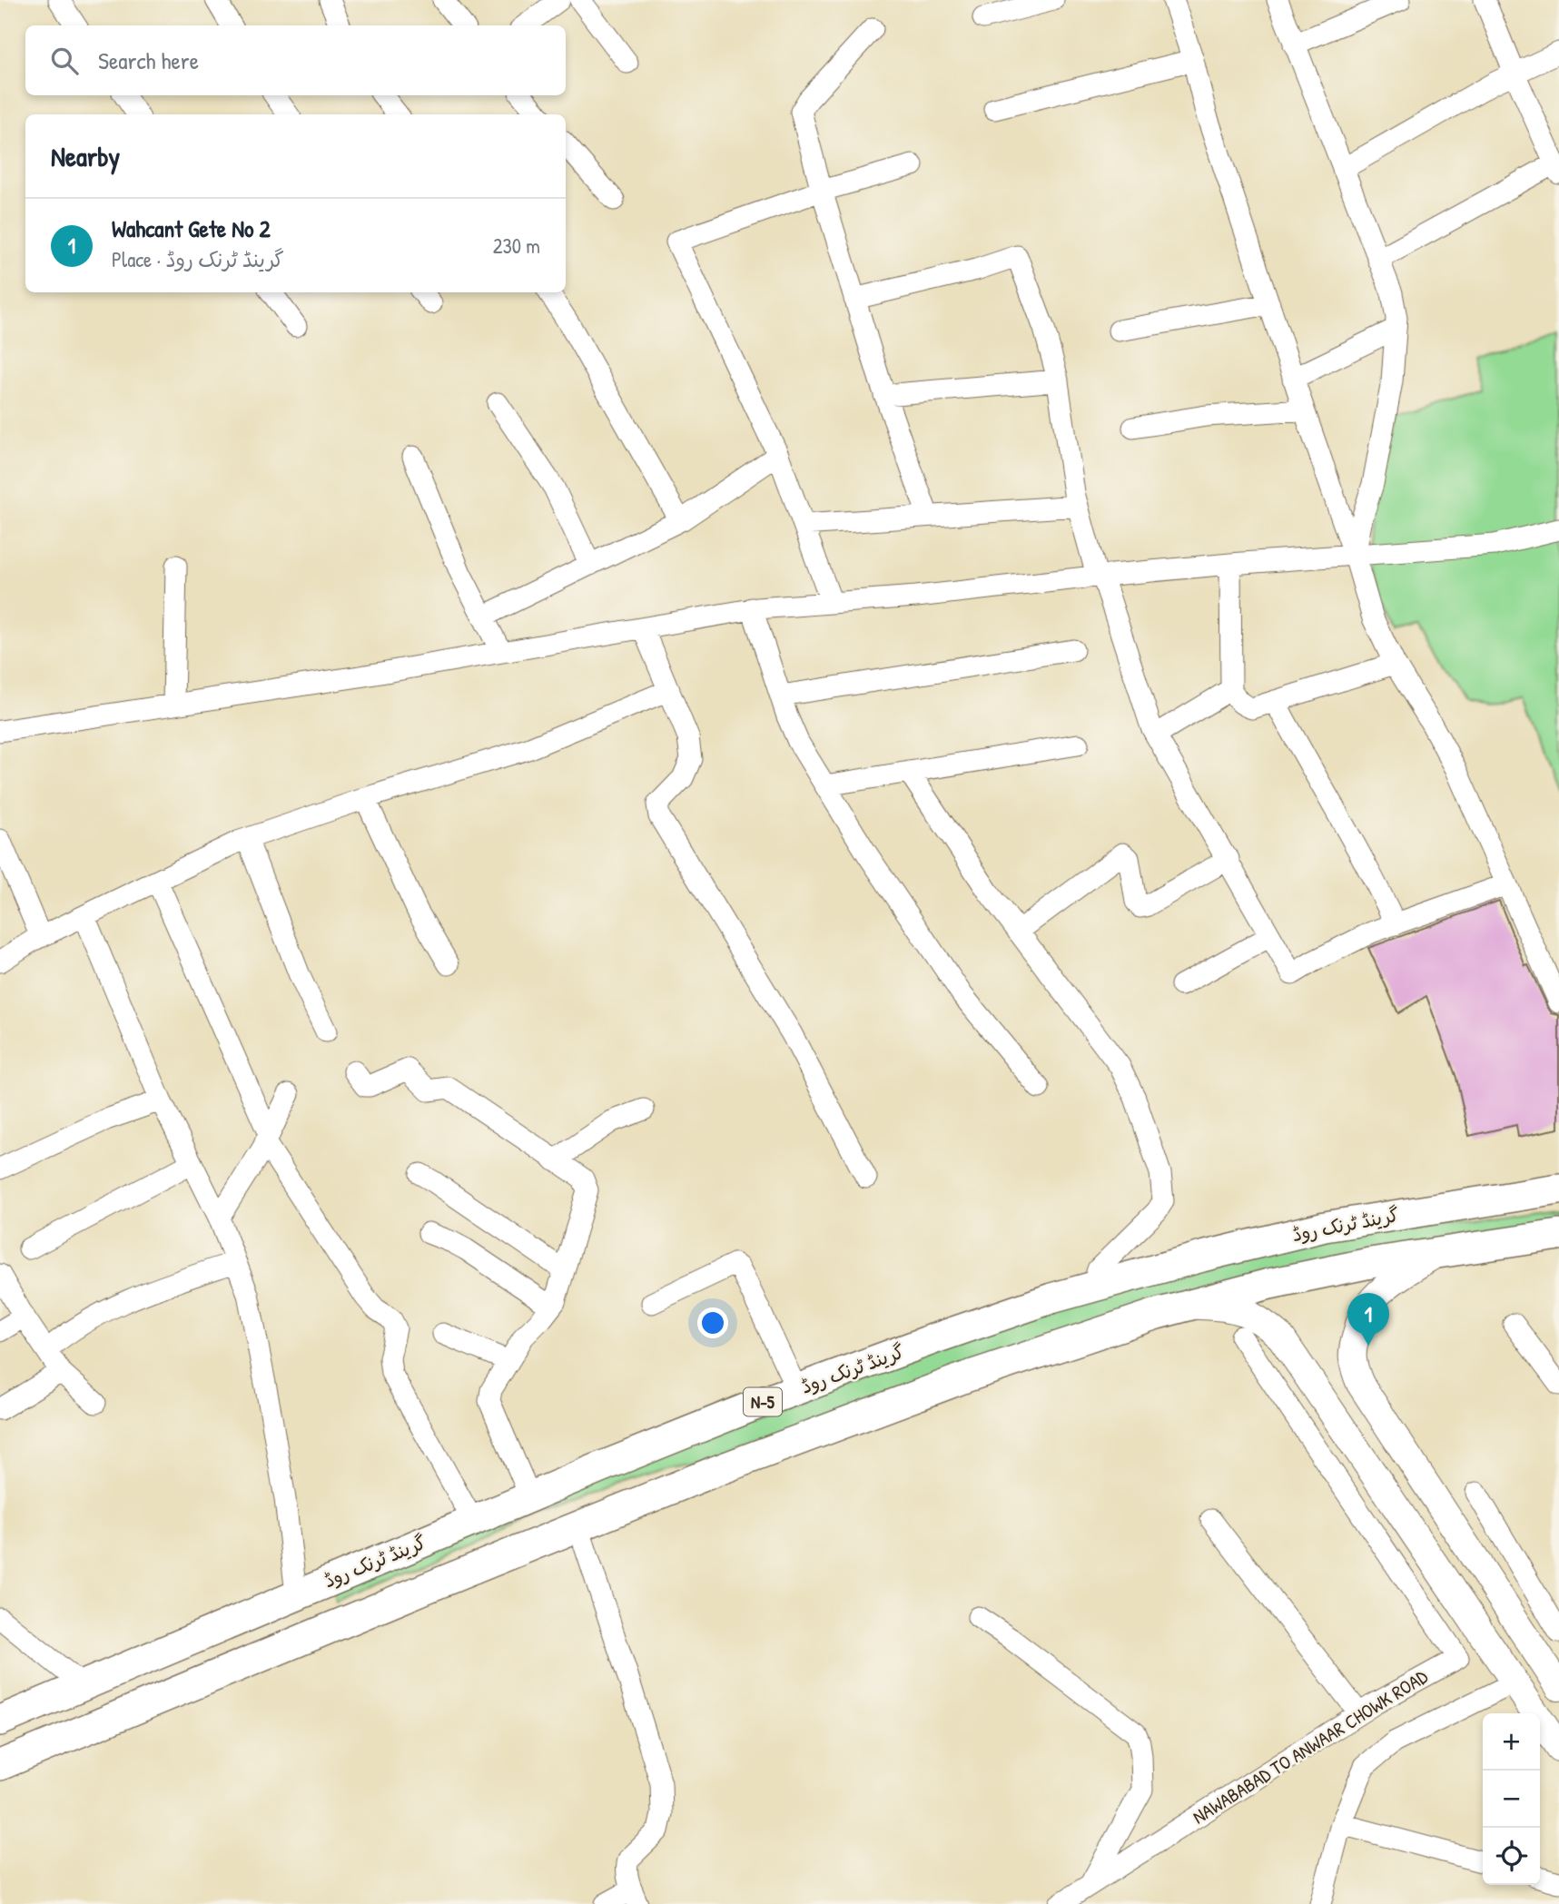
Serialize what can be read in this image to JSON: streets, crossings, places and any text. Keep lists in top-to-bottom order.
{
  "streets": {
    "highway": ["گرینڈ ٹرنک روڈ", "N-5"],
    "street": ["NAWABABAD TO ANWAAR CHOWK ROAD"]
  },
  "page": {
    "search": "Search here",
    "heading": "Nearby",
    "list": [
      {
        "mark": "1",
        "name": "Wahcant Gete No 2",
        "note": "Place · گرینڈ ٹرنک روڈ",
        "value": "230 m"
      }
    ],
    "pins": "1",
    "map_buttons": ["+", "−"]
  }
}
